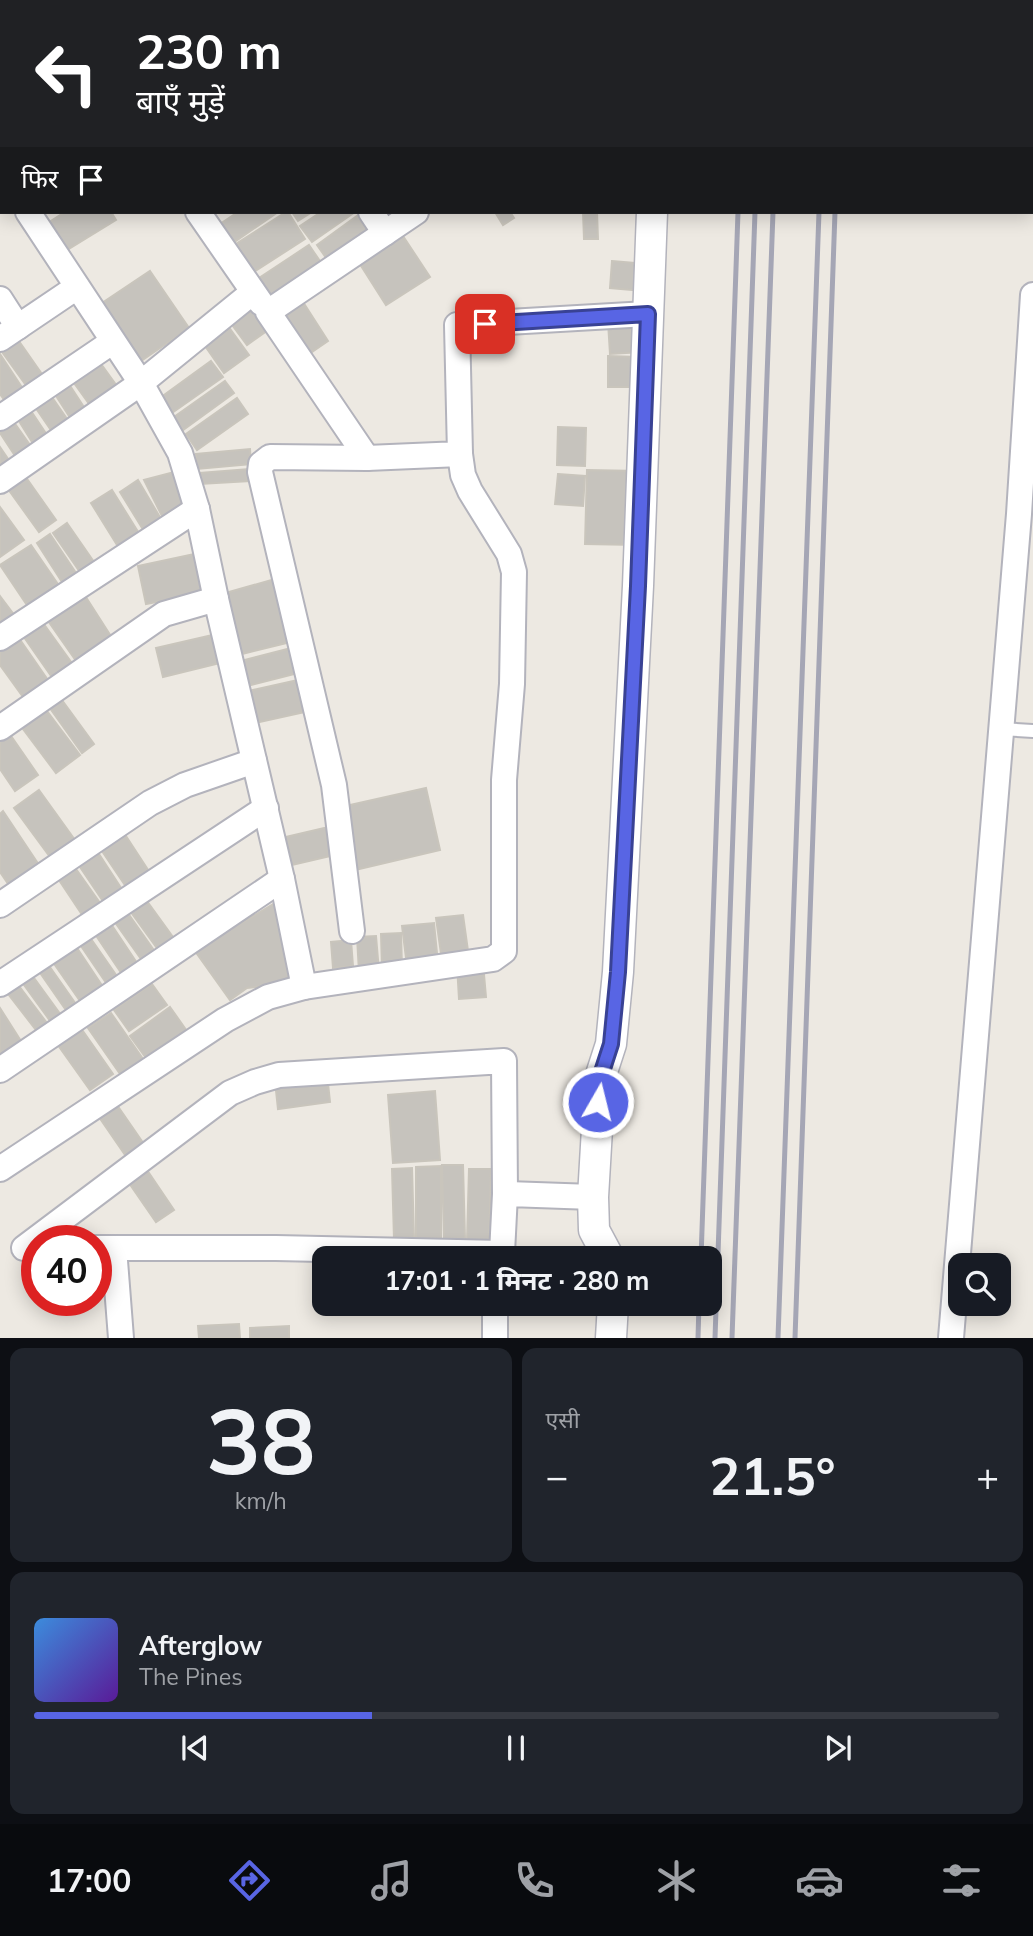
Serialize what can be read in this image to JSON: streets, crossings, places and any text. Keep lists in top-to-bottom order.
{
  "page": {
    "turn": ["230 m", "बाएँ मुड़ें"],
    "then": "फिर",
    "limit": "40",
    "trip": "17:01 · 1 मिनट · 280 m",
    "tile": [
      ["38", "km/h"],
      "एसी"
    ],
    "heat": ["−", "21.5°", "+"],
    "song": ["Afterglow", "The Pines"],
    "tabs": "17:00"
  }
}
